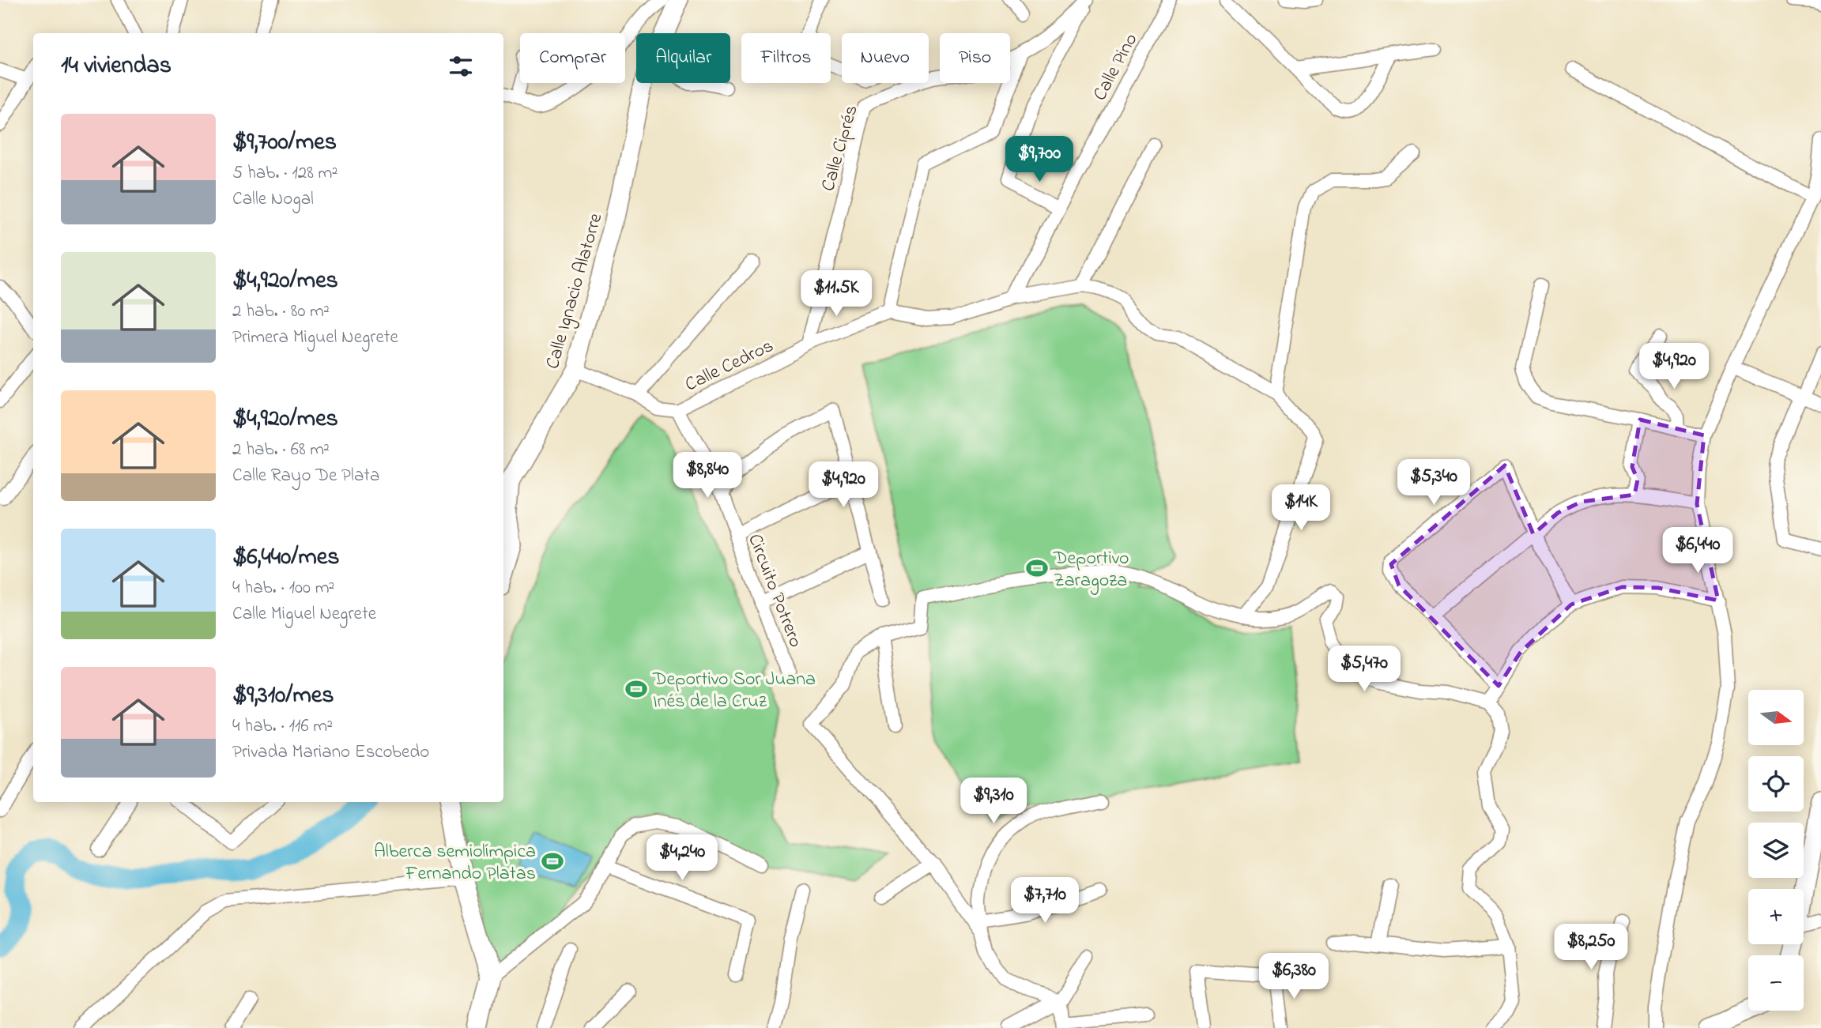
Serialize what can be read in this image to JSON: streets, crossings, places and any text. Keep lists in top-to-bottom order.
{
  "streets": {
    "street": [
      "Calle Pino",
      "Calle Ciprés",
      "Calle Ignacio Alatorre",
      "Calle Cedros",
      "Circuito Potrero"
    ]
  },
  "crossings": [
    ["Calle Ciprés", "Calle Cedros"],
    ["Calle Cedros", "Circuito Potrero"]
  ],
  "places": {
    "sports": ["Deportivo Zaragoza", "Deportivo Sor Juana Inés de la Cruz", "Alberca semiolímpica Fernando Platas"]
  },
  "north": "right",
  "page": {
    "chip": [
      "Comprar",
      "Alquilar",
      "Filtros",
      "Nuevo",
      "Piso"
    ],
    "heading": "14 viviendas",
    "list": [
      {
        "name": "$9,700/mes",
        "note": "5 hab. · 128 m² · Calle Nogal"
      },
      {
        "name": "$4,920/mes",
        "note": "2 hab. · 80 m² · Primera Miguel Negrete"
      },
      {
        "name": "$4,920/mes",
        "note": "2 hab. · 68 m² · Calle Rayo De Plata"
      },
      {
        "name": "$6,440/mes",
        "note": "4 hab. · 100 m² · Calle Miguel Negrete"
      },
      {
        "name": "$9,310/mes",
        "note": "4 hab. · 116 m² · Privada Mariano Escobedo"
      }
    ],
    "price": [
      "$9,700",
      "$11.5K",
      "$4,920",
      "$8,840",
      "$5,340",
      "$4,920",
      "$14K",
      "$6,440",
      "$5,470",
      "$9,310",
      "$4,240",
      "$7,710",
      "$8,250",
      "$6,380"
    ],
    "map_buttons": ["+", "−"]
  }
}
